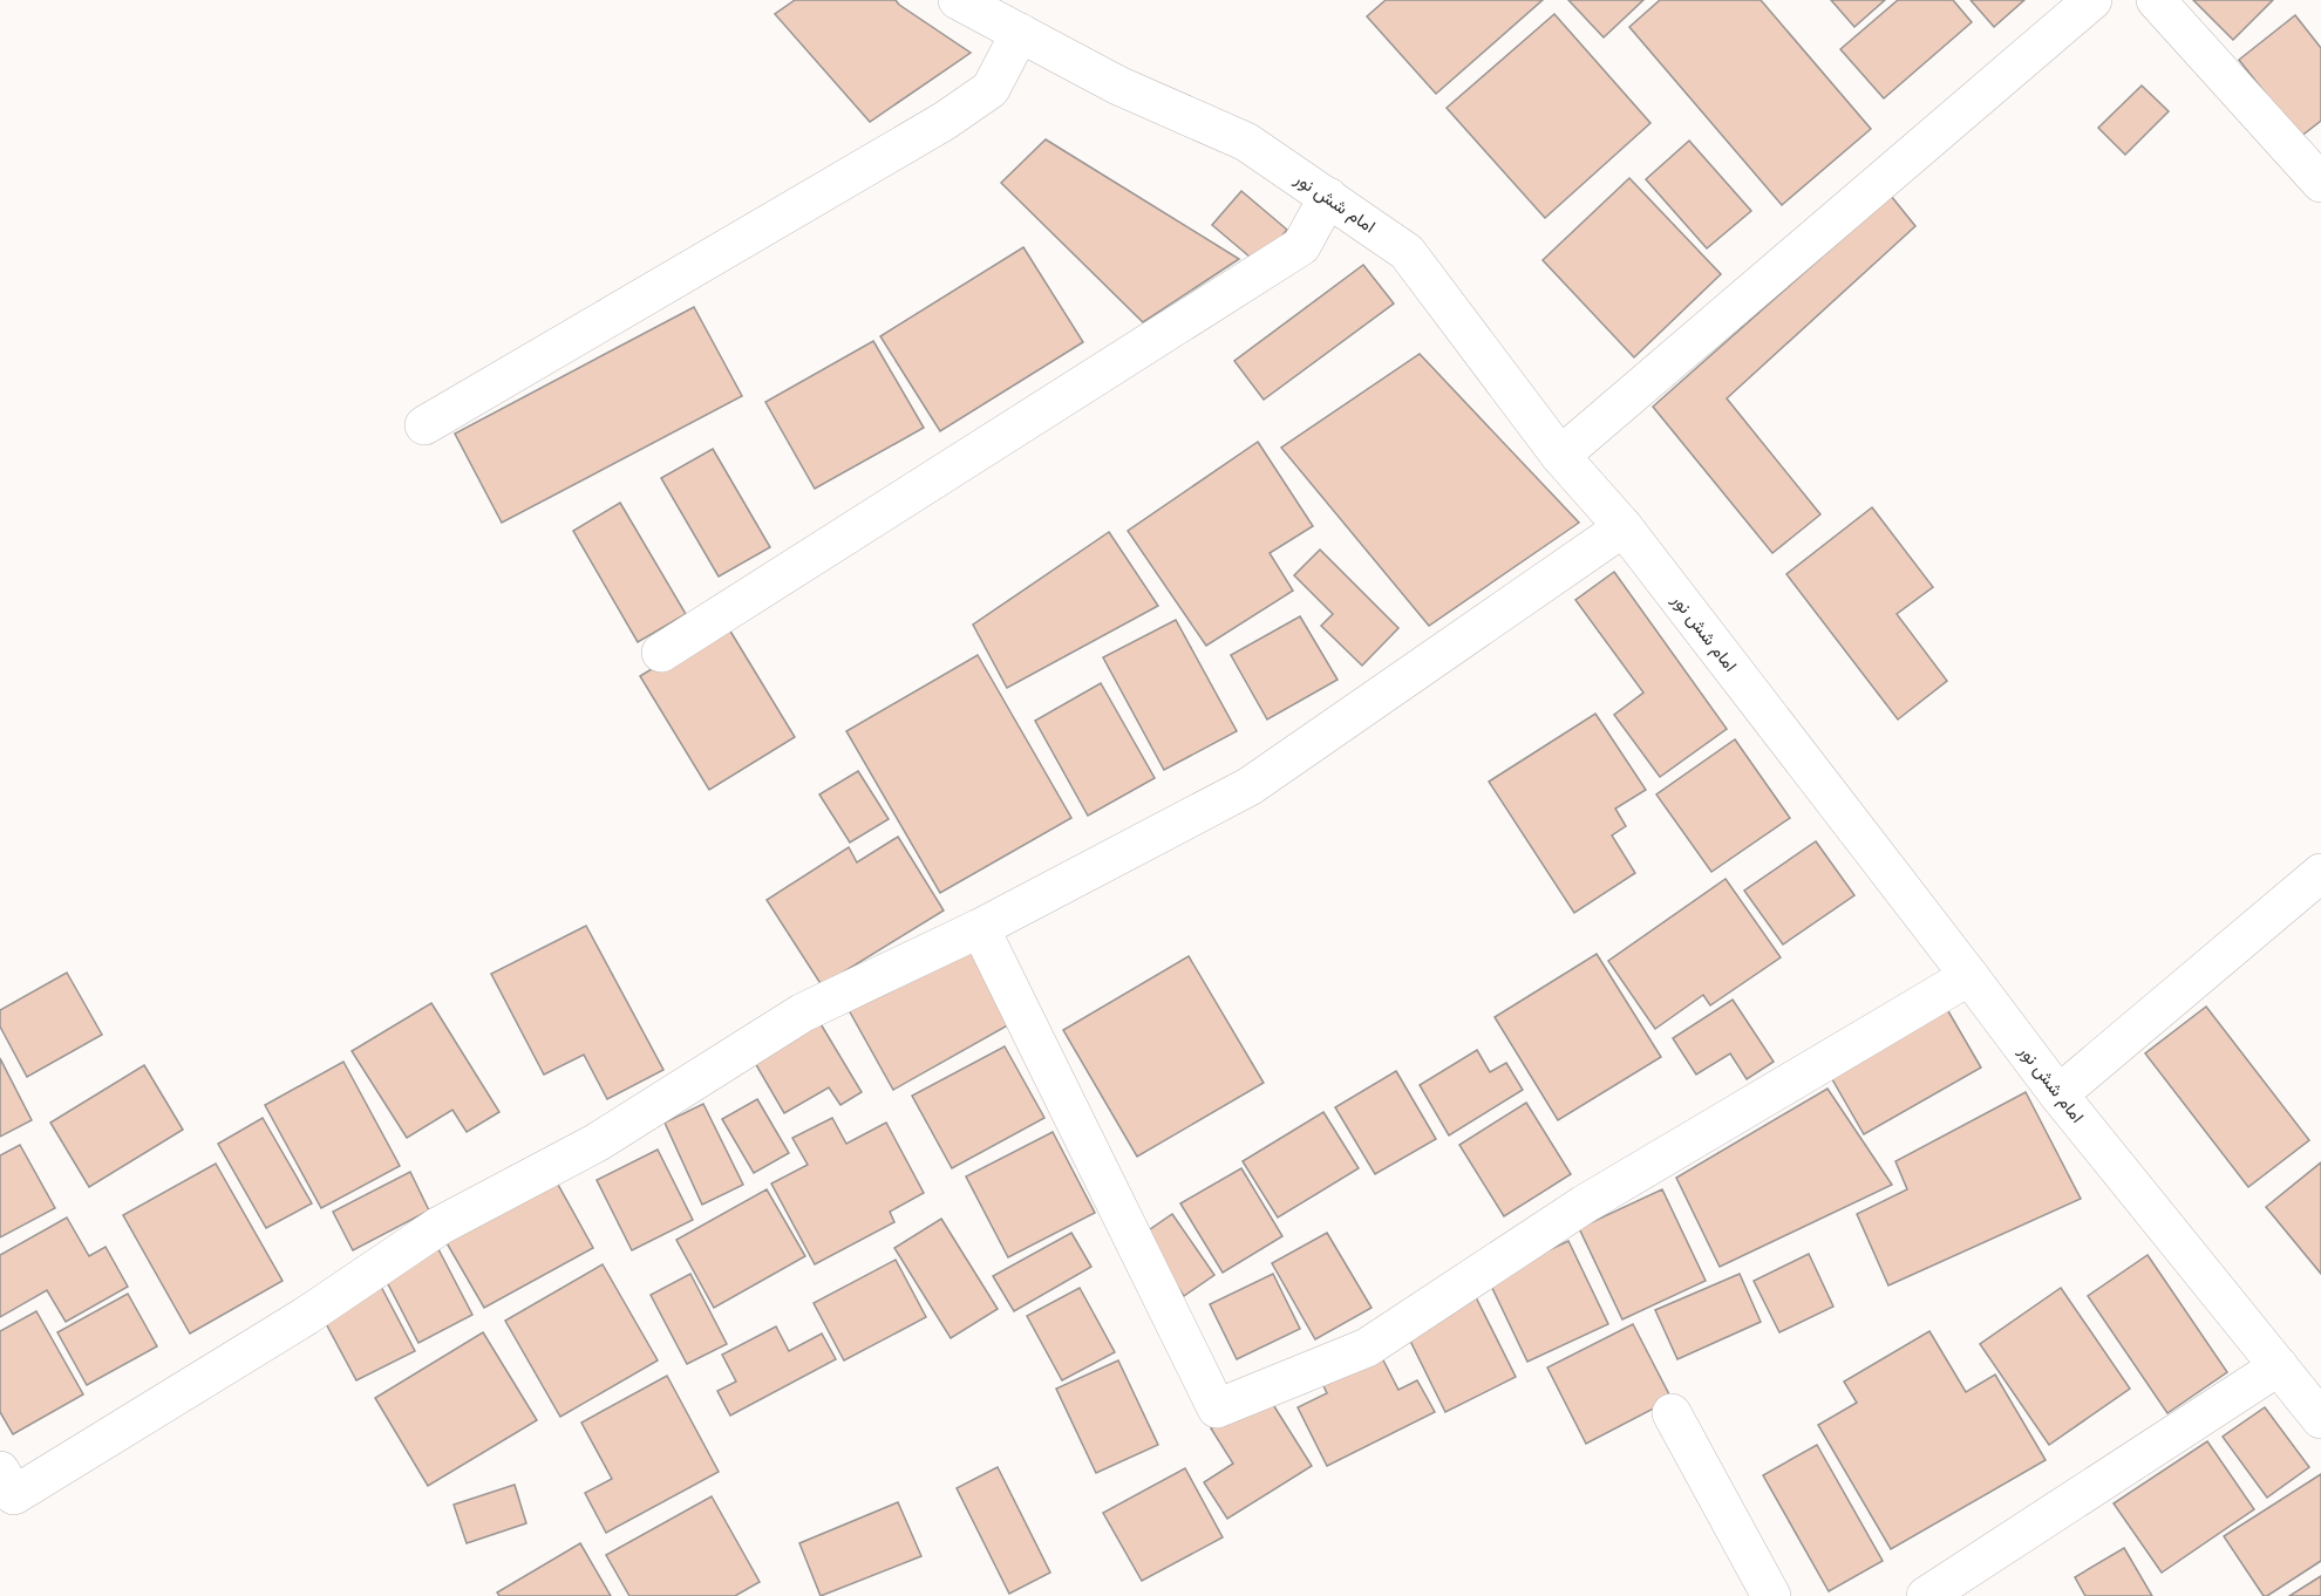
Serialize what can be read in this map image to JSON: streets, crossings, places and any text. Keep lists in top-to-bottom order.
{
  "streets": {
    "street": ["امام شش نور"]
  }
}
